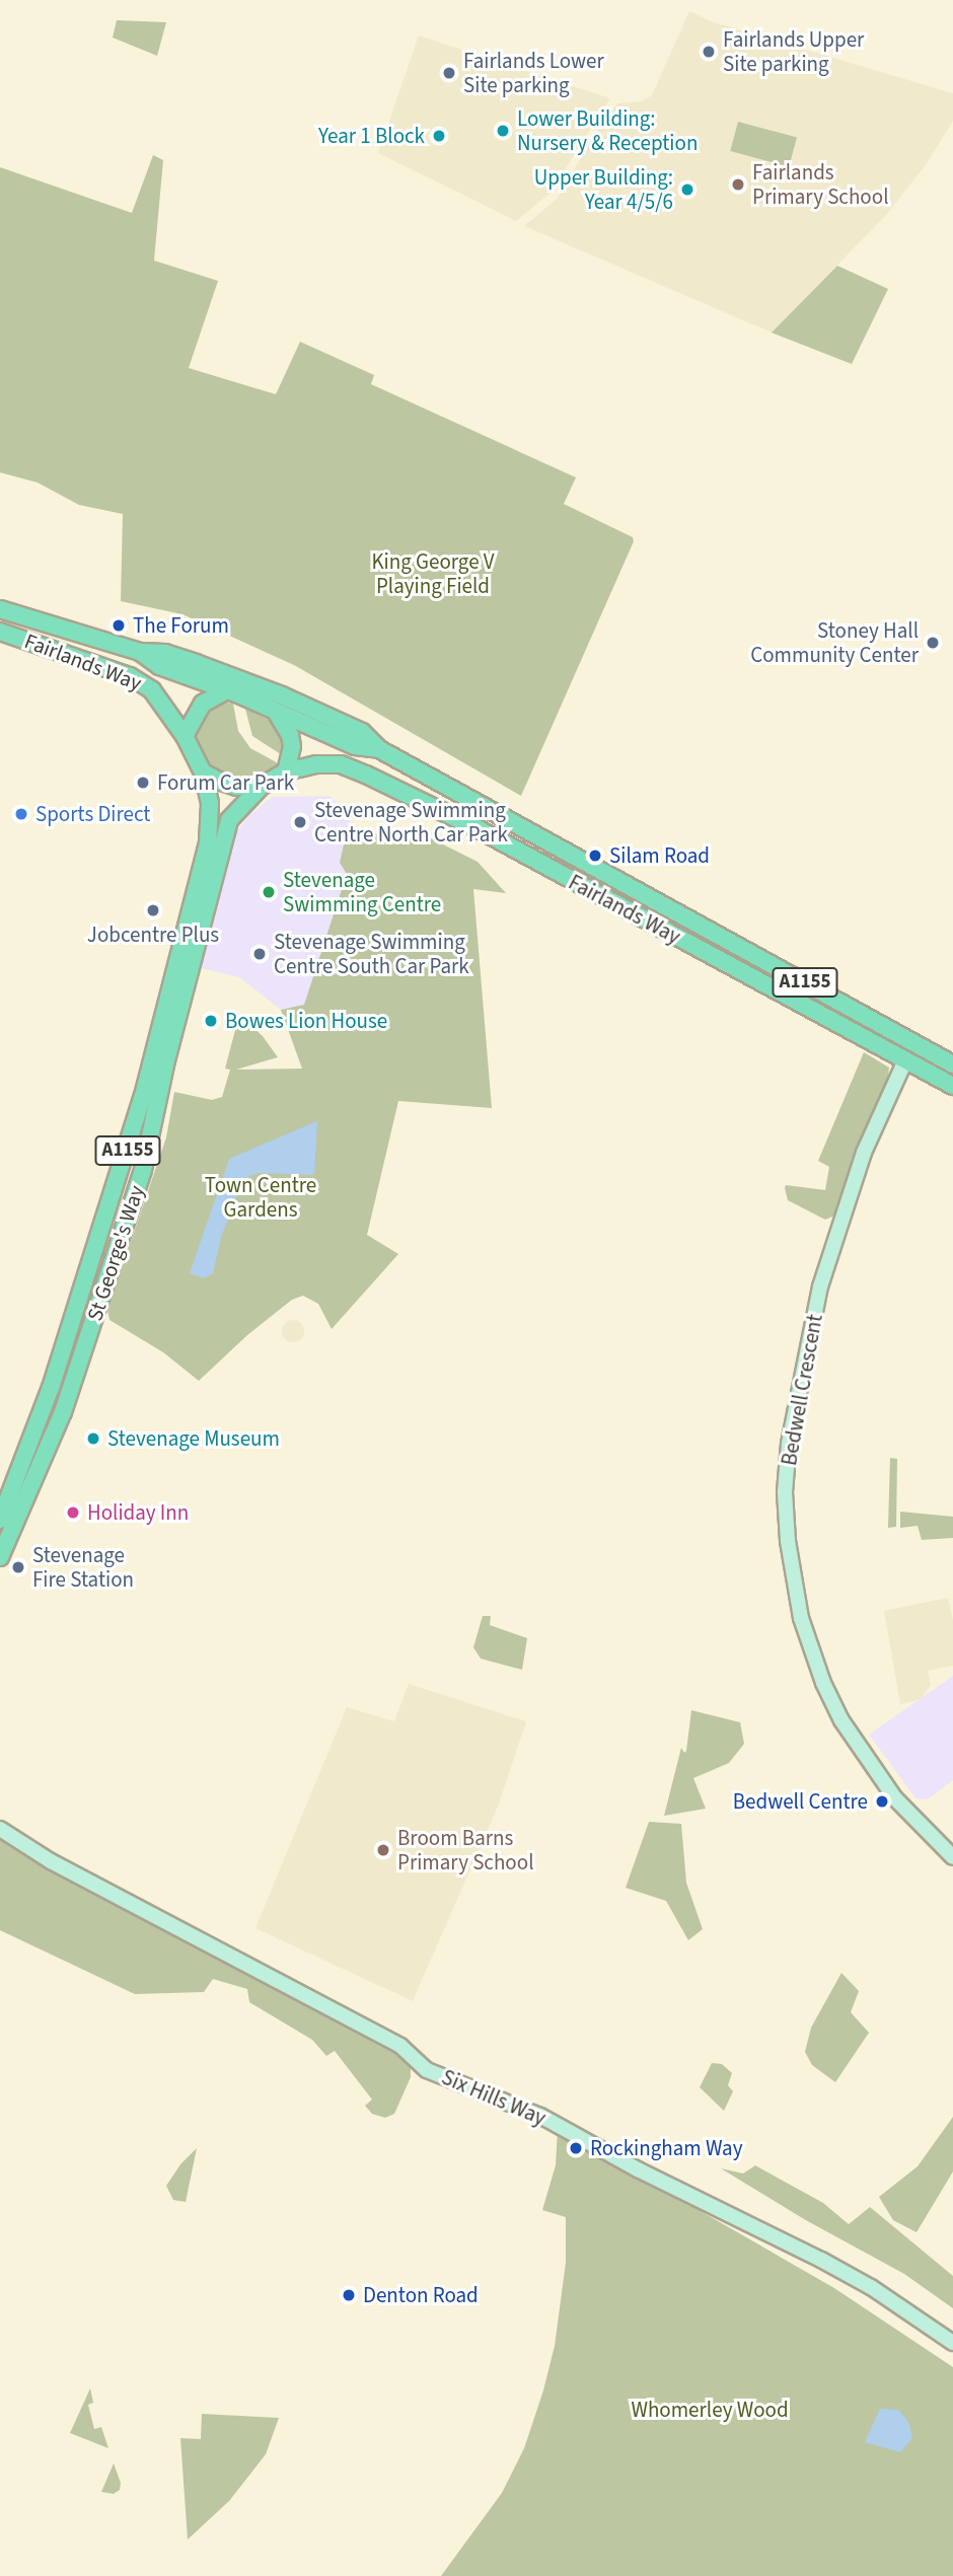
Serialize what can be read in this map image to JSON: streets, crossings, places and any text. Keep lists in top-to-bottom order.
{
  "streets": {
    "main road": ["Fairlands Way", "A1155", "St George's Way"],
    "street": ["Bedwell Crescent", "Six Hills Way"]
  },
  "crossings": [
    ["Fairlands Way", "St George's Way"],
    ["Fairlands Way", "Bedwell Crescent"]
  ],
  "parks": ["King George V Playing Field", "Town Centre Gardens", "Whomerley Wood"],
  "places": [
    "Fairlands Upper Site parking",
    "Fairlands Lower Site parking",
    "Lower Building: Nursery & Reception",
    "Year 1 Block",
    "Fairlands Primary School",
    "Upper Building: Year 4/5/6",
    "The Forum",
    "Stoney Hall Community Center",
    "Forum Car Park",
    "Sports Direct",
    "Stevenage Swimming Centre North Car Park",
    "Silam Road",
    "Stevenage Swimming Centre",
    "Jobcentre Plus",
    "Stevenage Swimming Centre South Car Park",
    "Bowes Lion House",
    "Stevenage Museum",
    "Holiday Inn",
    "Stevenage Fire Station",
    "Bedwell Centre",
    "Broom Barns Primary School",
    "Rockingham Way",
    "Denton Road"
  ]
}
